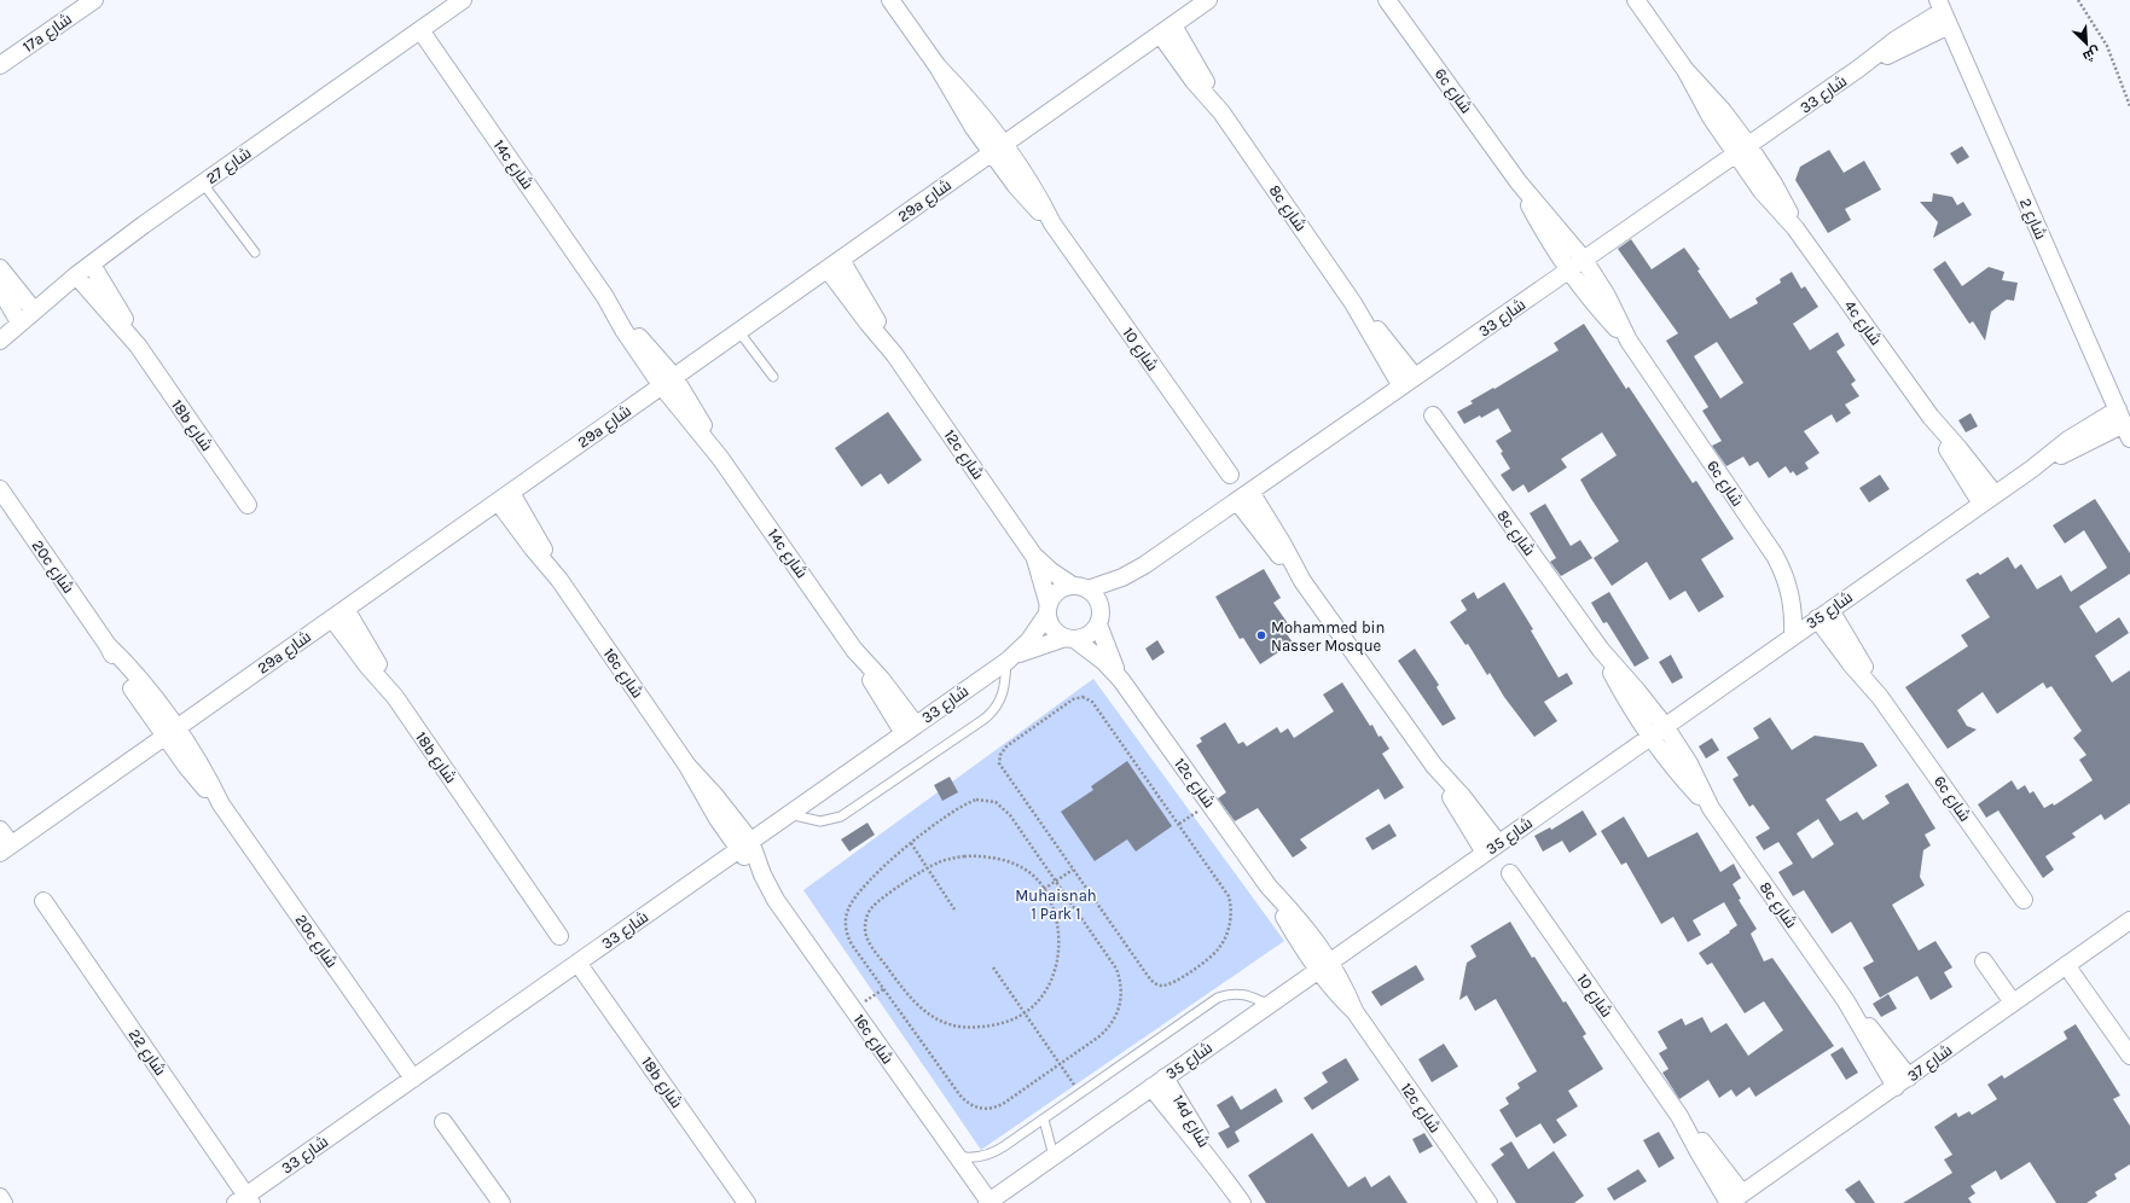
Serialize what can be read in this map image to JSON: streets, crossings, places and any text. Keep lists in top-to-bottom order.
{
  "streets": {
    "street": [
      "17a شارع",
      "6c شارع",
      "شارع 33",
      "14c شارع",
      "شارع 27",
      "29a شارع",
      "8c شارع",
      "شارع 2",
      "4c شارع",
      "شارع 10",
      "18b شارع",
      "12c شارع",
      "20c شارع",
      "شارع 35",
      "16c شارع",
      "شارع 22",
      "شارع 37",
      "14d شارع"
    ]
  },
  "crossings": [
    ["6c شارع", "شارع 33"],
    ["6c شارع", "شارع 35"],
    ["شارع 33", "14c شارع"],
    ["شارع 33", "8c شارع"],
    ["شارع 33", "شارع 2"],
    ["شارع 33", "4c شارع"],
    ["شارع 33", "18b شارع"],
    ["شارع 33", "12c شارع"],
    ["شارع 33", "20c شارع"],
    ["شارع 33", "16c شارع"],
    ["شارع 33", "شارع 22"],
    ["14c شارع", "شارع 27"],
    ["14c شارع", "29a شارع"],
    ["شارع 27", "18b شارع"],
    ["29a شارع", "8c شارع"],
    ["29a شارع", "شارع 10"],
    ["29a شارع", "18b شارع"],
    ["29a شارع", "12c شارع"],
    ["29a شارع", "20c شارع"],
    ["29a شارع", "16c شارع"],
    ["8c شارع", "شارع 35"],
    ["8c شارع", "شارع 37"],
    ["شارع 2", "شارع 35"],
    ["4c شارع", "شارع 35"],
    ["شارع 10", "شارع 37"],
    ["12c شارع", "شارع 35"],
    ["شارع 35", "16c شارع"],
    ["شارع 35", "14d شارع"]
  ],
  "parks": ["Muhaisnah 1 Park 1"],
  "places": ["Mohammed bin Nasser Mosque"],
  "north": "bottom right"
}
